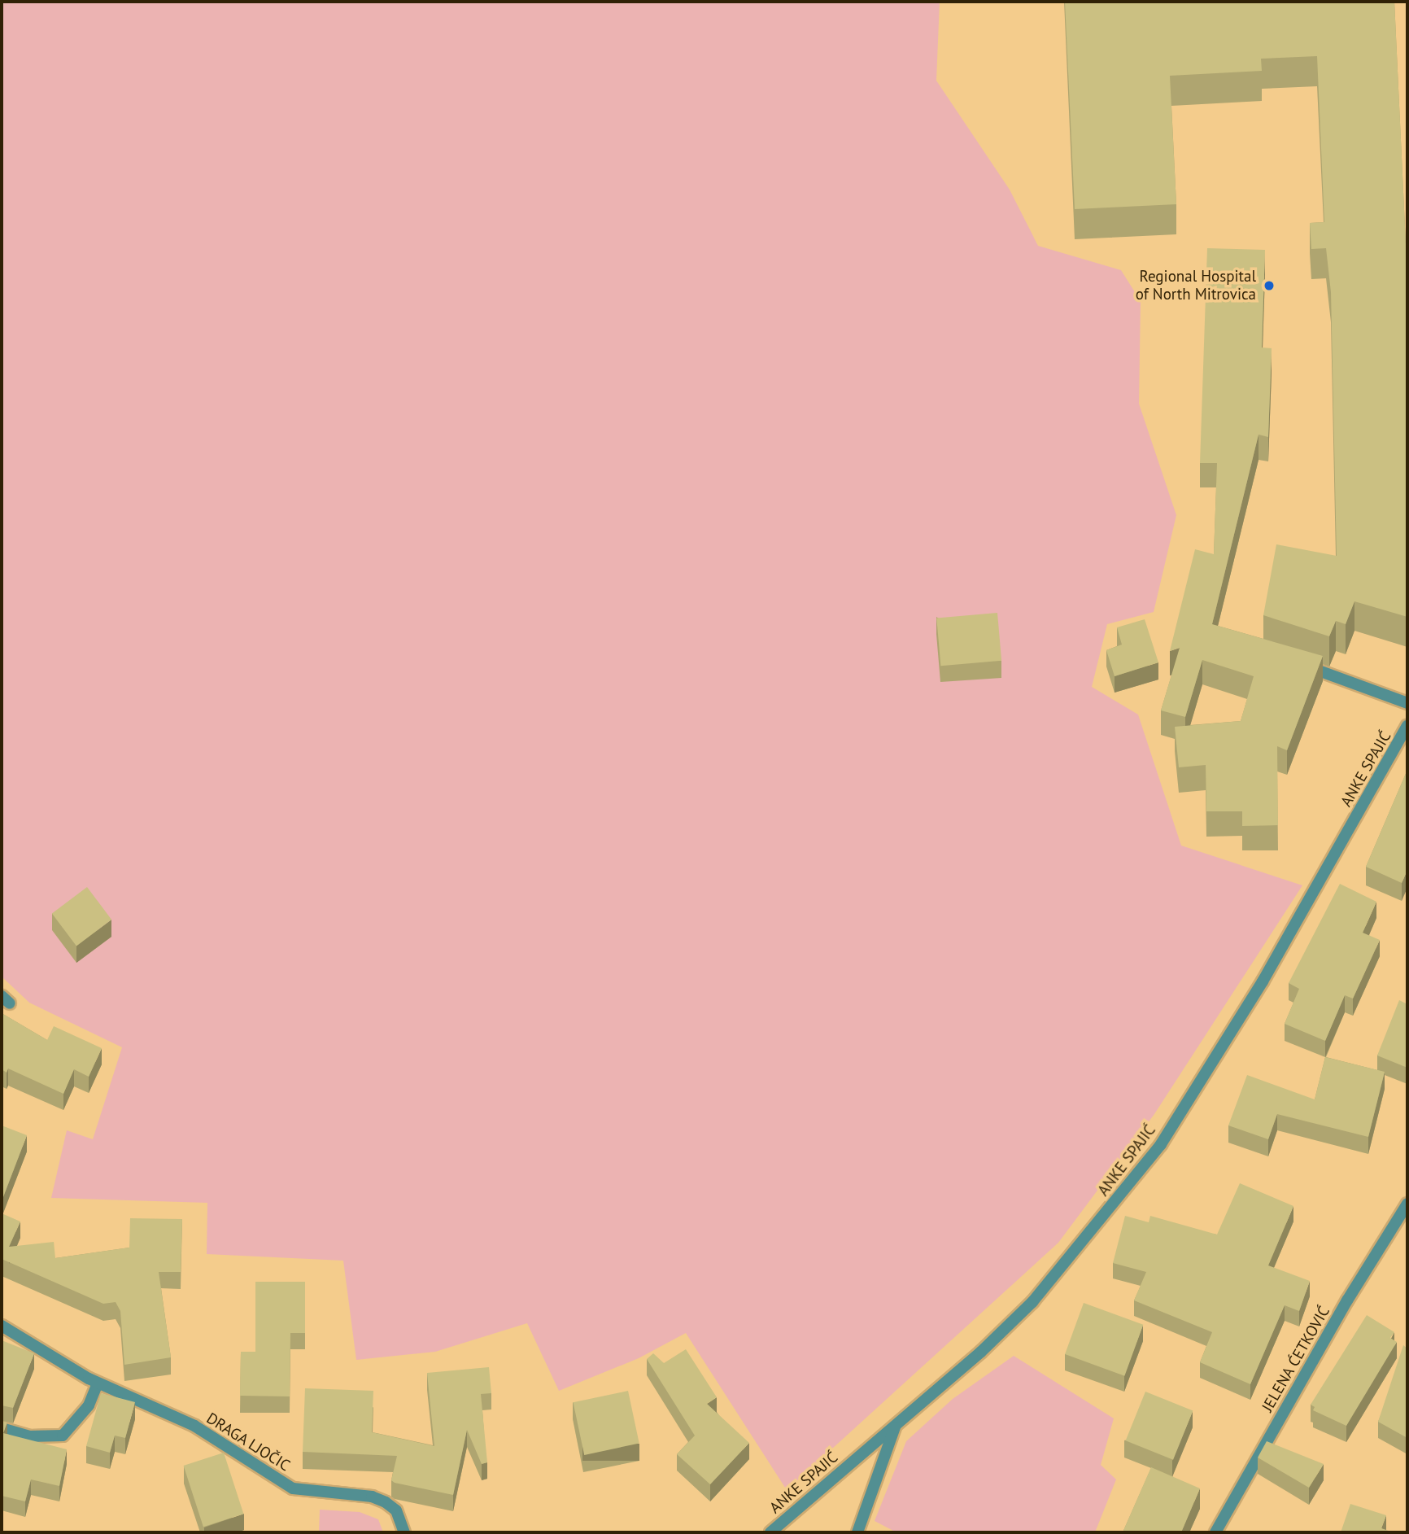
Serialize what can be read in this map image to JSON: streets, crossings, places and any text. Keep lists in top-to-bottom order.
{
  "streets": {
    "street": ["ANKE SPAJIĆ", "JELENA ĆETKOVIĆ", "DRAGA LJOČIC"]
  },
  "places": ["Regional Hospital of North Mitrovica"]
}
